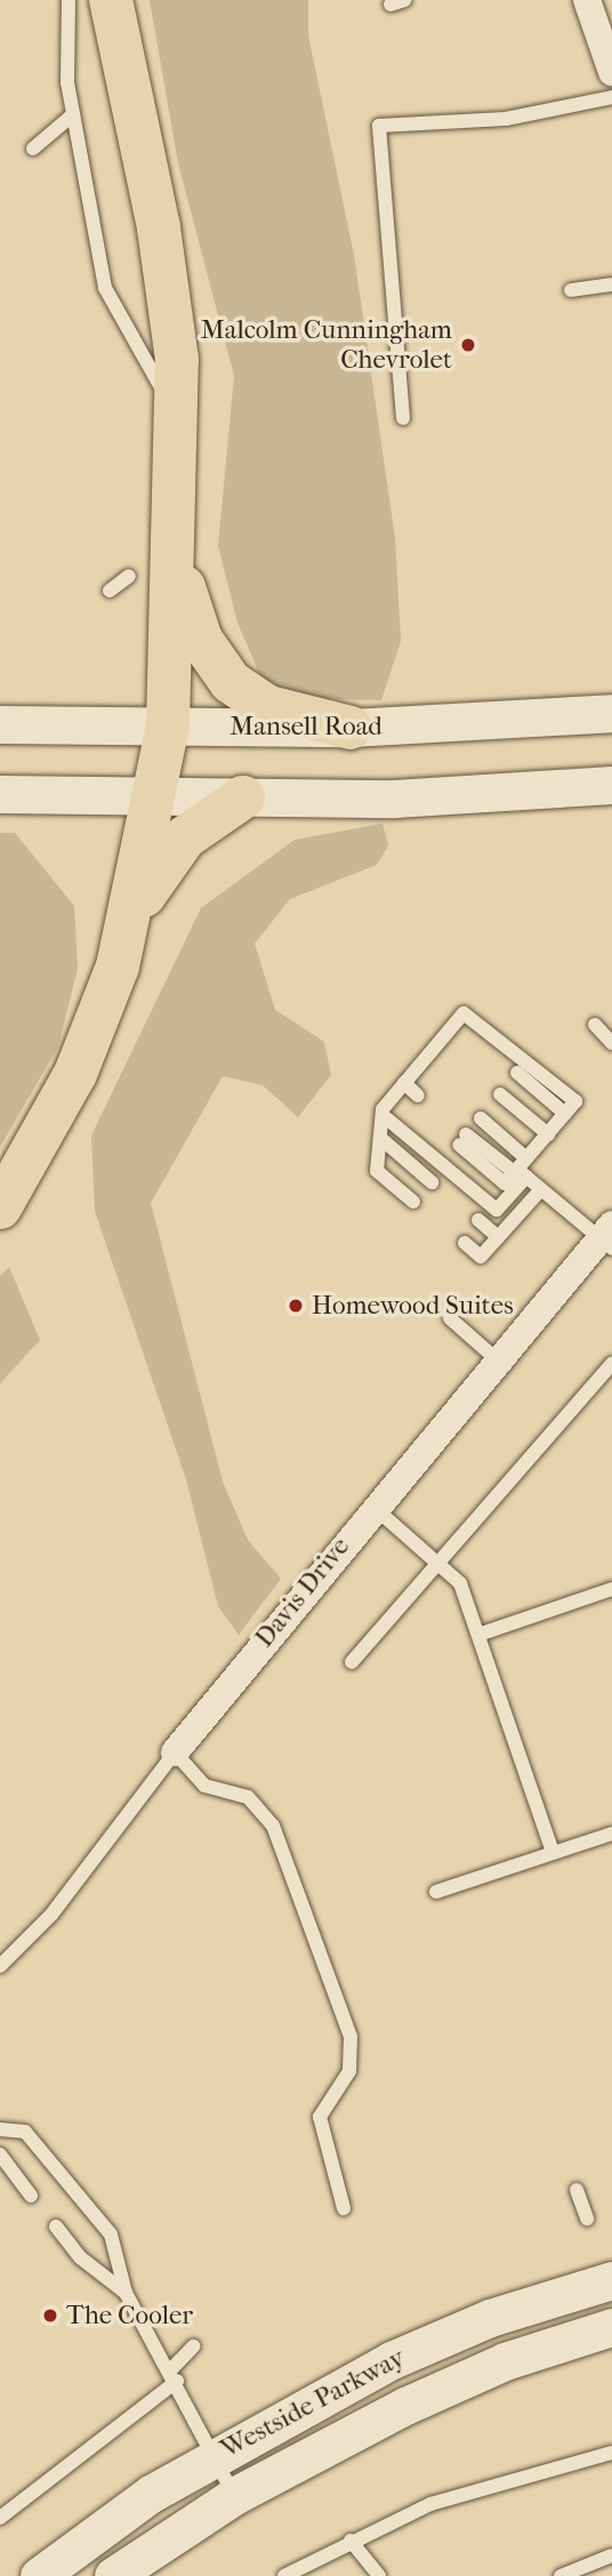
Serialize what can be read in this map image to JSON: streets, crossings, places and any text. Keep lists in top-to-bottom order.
{
  "streets": {
    "main road": ["Mansell Road", "Westside Parkway"],
    "street": ["Davis Drive"]
  },
  "places": ["Malcolm Cunningham Chevrolet", "Homewood Suites", "The Cooler"]
}
